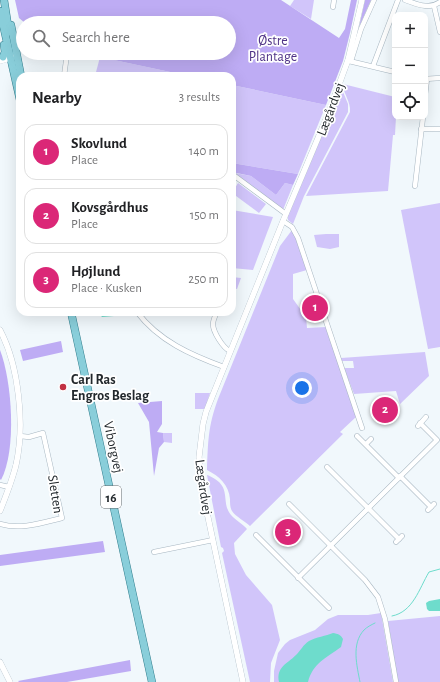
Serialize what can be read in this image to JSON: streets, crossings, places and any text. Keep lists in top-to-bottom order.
{
  "streets": {
    "main road": ["Viborgvej", "16"],
    "street": ["Lægårdvej", "Sletten"]
  },
  "parks": ["Østre Plantage"],
  "places": ["Carl Ras Engros Beslag"],
  "page": {
    "map_buttons": ["+", "−"],
    "search": "Search here",
    "heading": ["Nearby", "3 results"],
    "list": [
      {
        "mark": "1",
        "name": "Skovlund",
        "note": "Place",
        "value": "140 m"
      },
      {
        "mark": "2",
        "name": "Kovsgårdhus",
        "note": "Place",
        "value": "150 m"
      },
      {
        "mark": "3",
        "name": "Højlund",
        "note": "Place · Kusken",
        "value": "250 m"
      }
    ],
    "pins": ["1", "2", "3"]
  }
}
